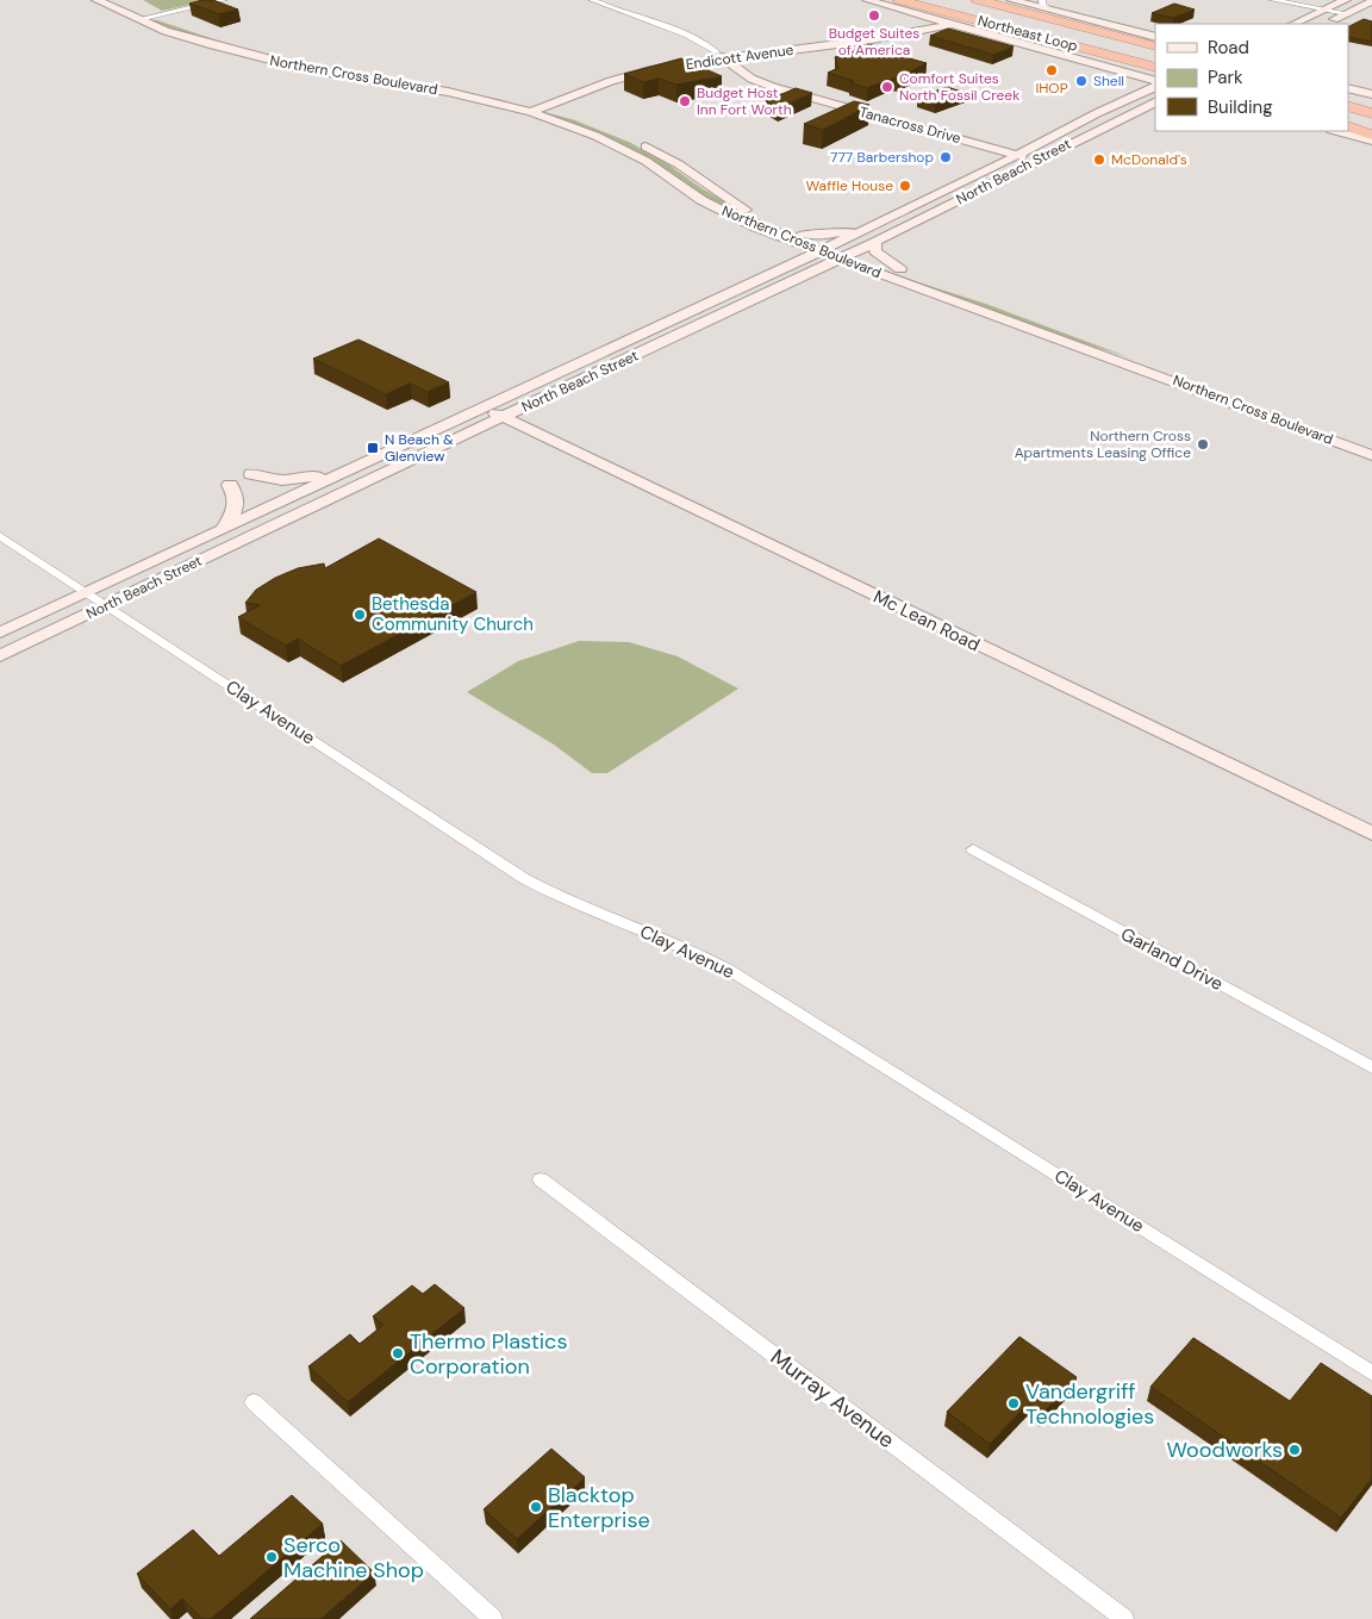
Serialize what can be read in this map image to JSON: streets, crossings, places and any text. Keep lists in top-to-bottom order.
{
  "streets": {
    "highway": ["Northeast Loop"],
    "main road": [
      "Endicott Avenue",
      "Northern Cross Boulevard",
      "Tanacross Drive",
      "North Beach Street",
      "Mc Lean Road"
    ],
    "street": ["Clay Avenue", "Garland Drive", "Murray Avenue"]
  },
  "crossings": [
    ["Endicott Avenue", "Northern Cross Boulevard"],
    ["Endicott Avenue", "Tanacross Drive"],
    ["Northern Cross Boulevard", "North Beach Street"],
    ["Tanacross Drive", "North Beach Street"],
    ["North Beach Street", "Mc Lean Road"],
    ["North Beach Street", "Clay Avenue"]
  ],
  "places": {
    "other": [
      "Budget Suites of America",
      "IHOP",
      "Shell",
      "Comfort Suites North Fossil Creek",
      "Budget Host Inn Fort Worth",
      "777 Barbershop",
      "McDonald's",
      "Waffle House",
      "Northern Cross Apartments Leasing Office",
      "Bethesda Community Church",
      "Thermo Plastics Corporation",
      "Vandergriff Technologies",
      "Woodworks",
      "Blacktop Enterprise",
      "Serco Machine Shop"
    ],
    "transit": ["N Beach & Glenview"]
  },
  "legend": ["Road", "Park", "Building"]
}
